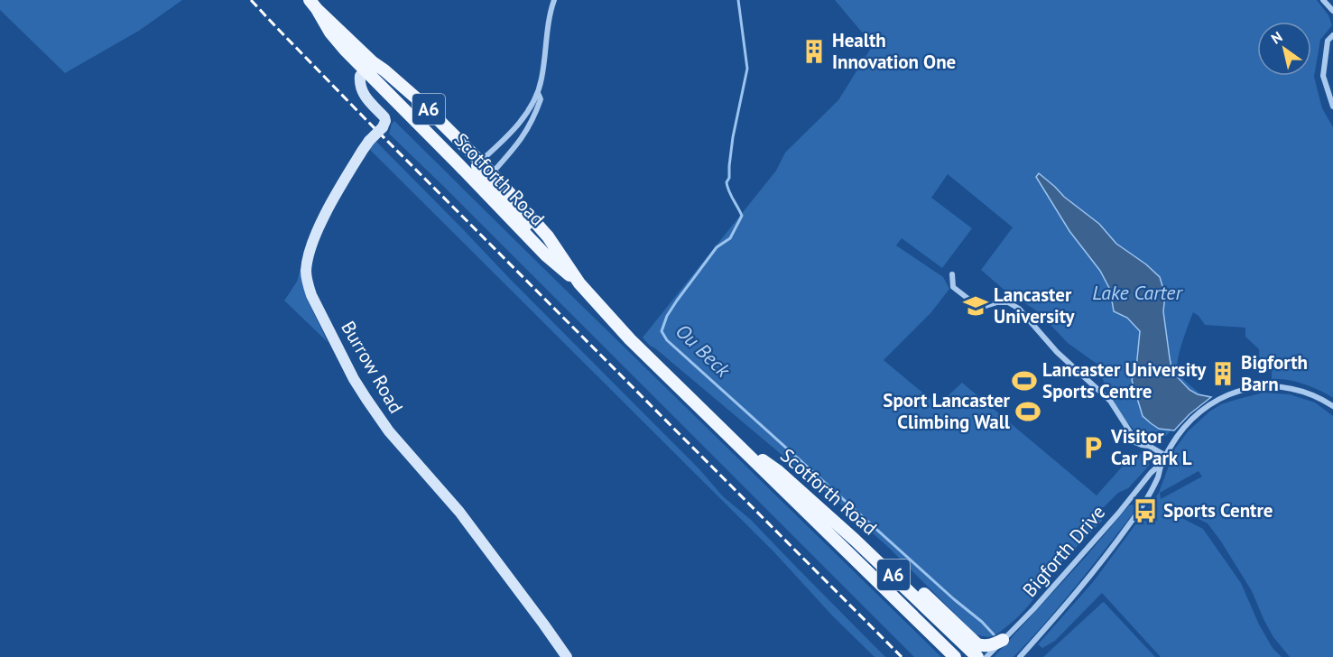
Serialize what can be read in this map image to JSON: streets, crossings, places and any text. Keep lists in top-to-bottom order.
{
  "streets": {
    "main road": ["A6", "Scotforth Road"],
    "street": ["Burrow Road", "Bigforth Drive"]
  },
  "crossings": [
    ["Scotforth Road", "Burrow Road"]
  ],
  "water": ["Lake Carter", "Ou Beck"],
  "places": {
    "building": ["Health Innovation One", "Bigforth Barn"],
    "school or university": ["Lancaster University"],
    "sports": ["Lancaster University Sports Centre", "Sport Lancaster Climbing Wall"],
    "parking": ["Visitor Car Park L"],
    "bus stop": ["Sports Centre"]
  },
  "north": "top left"
}
